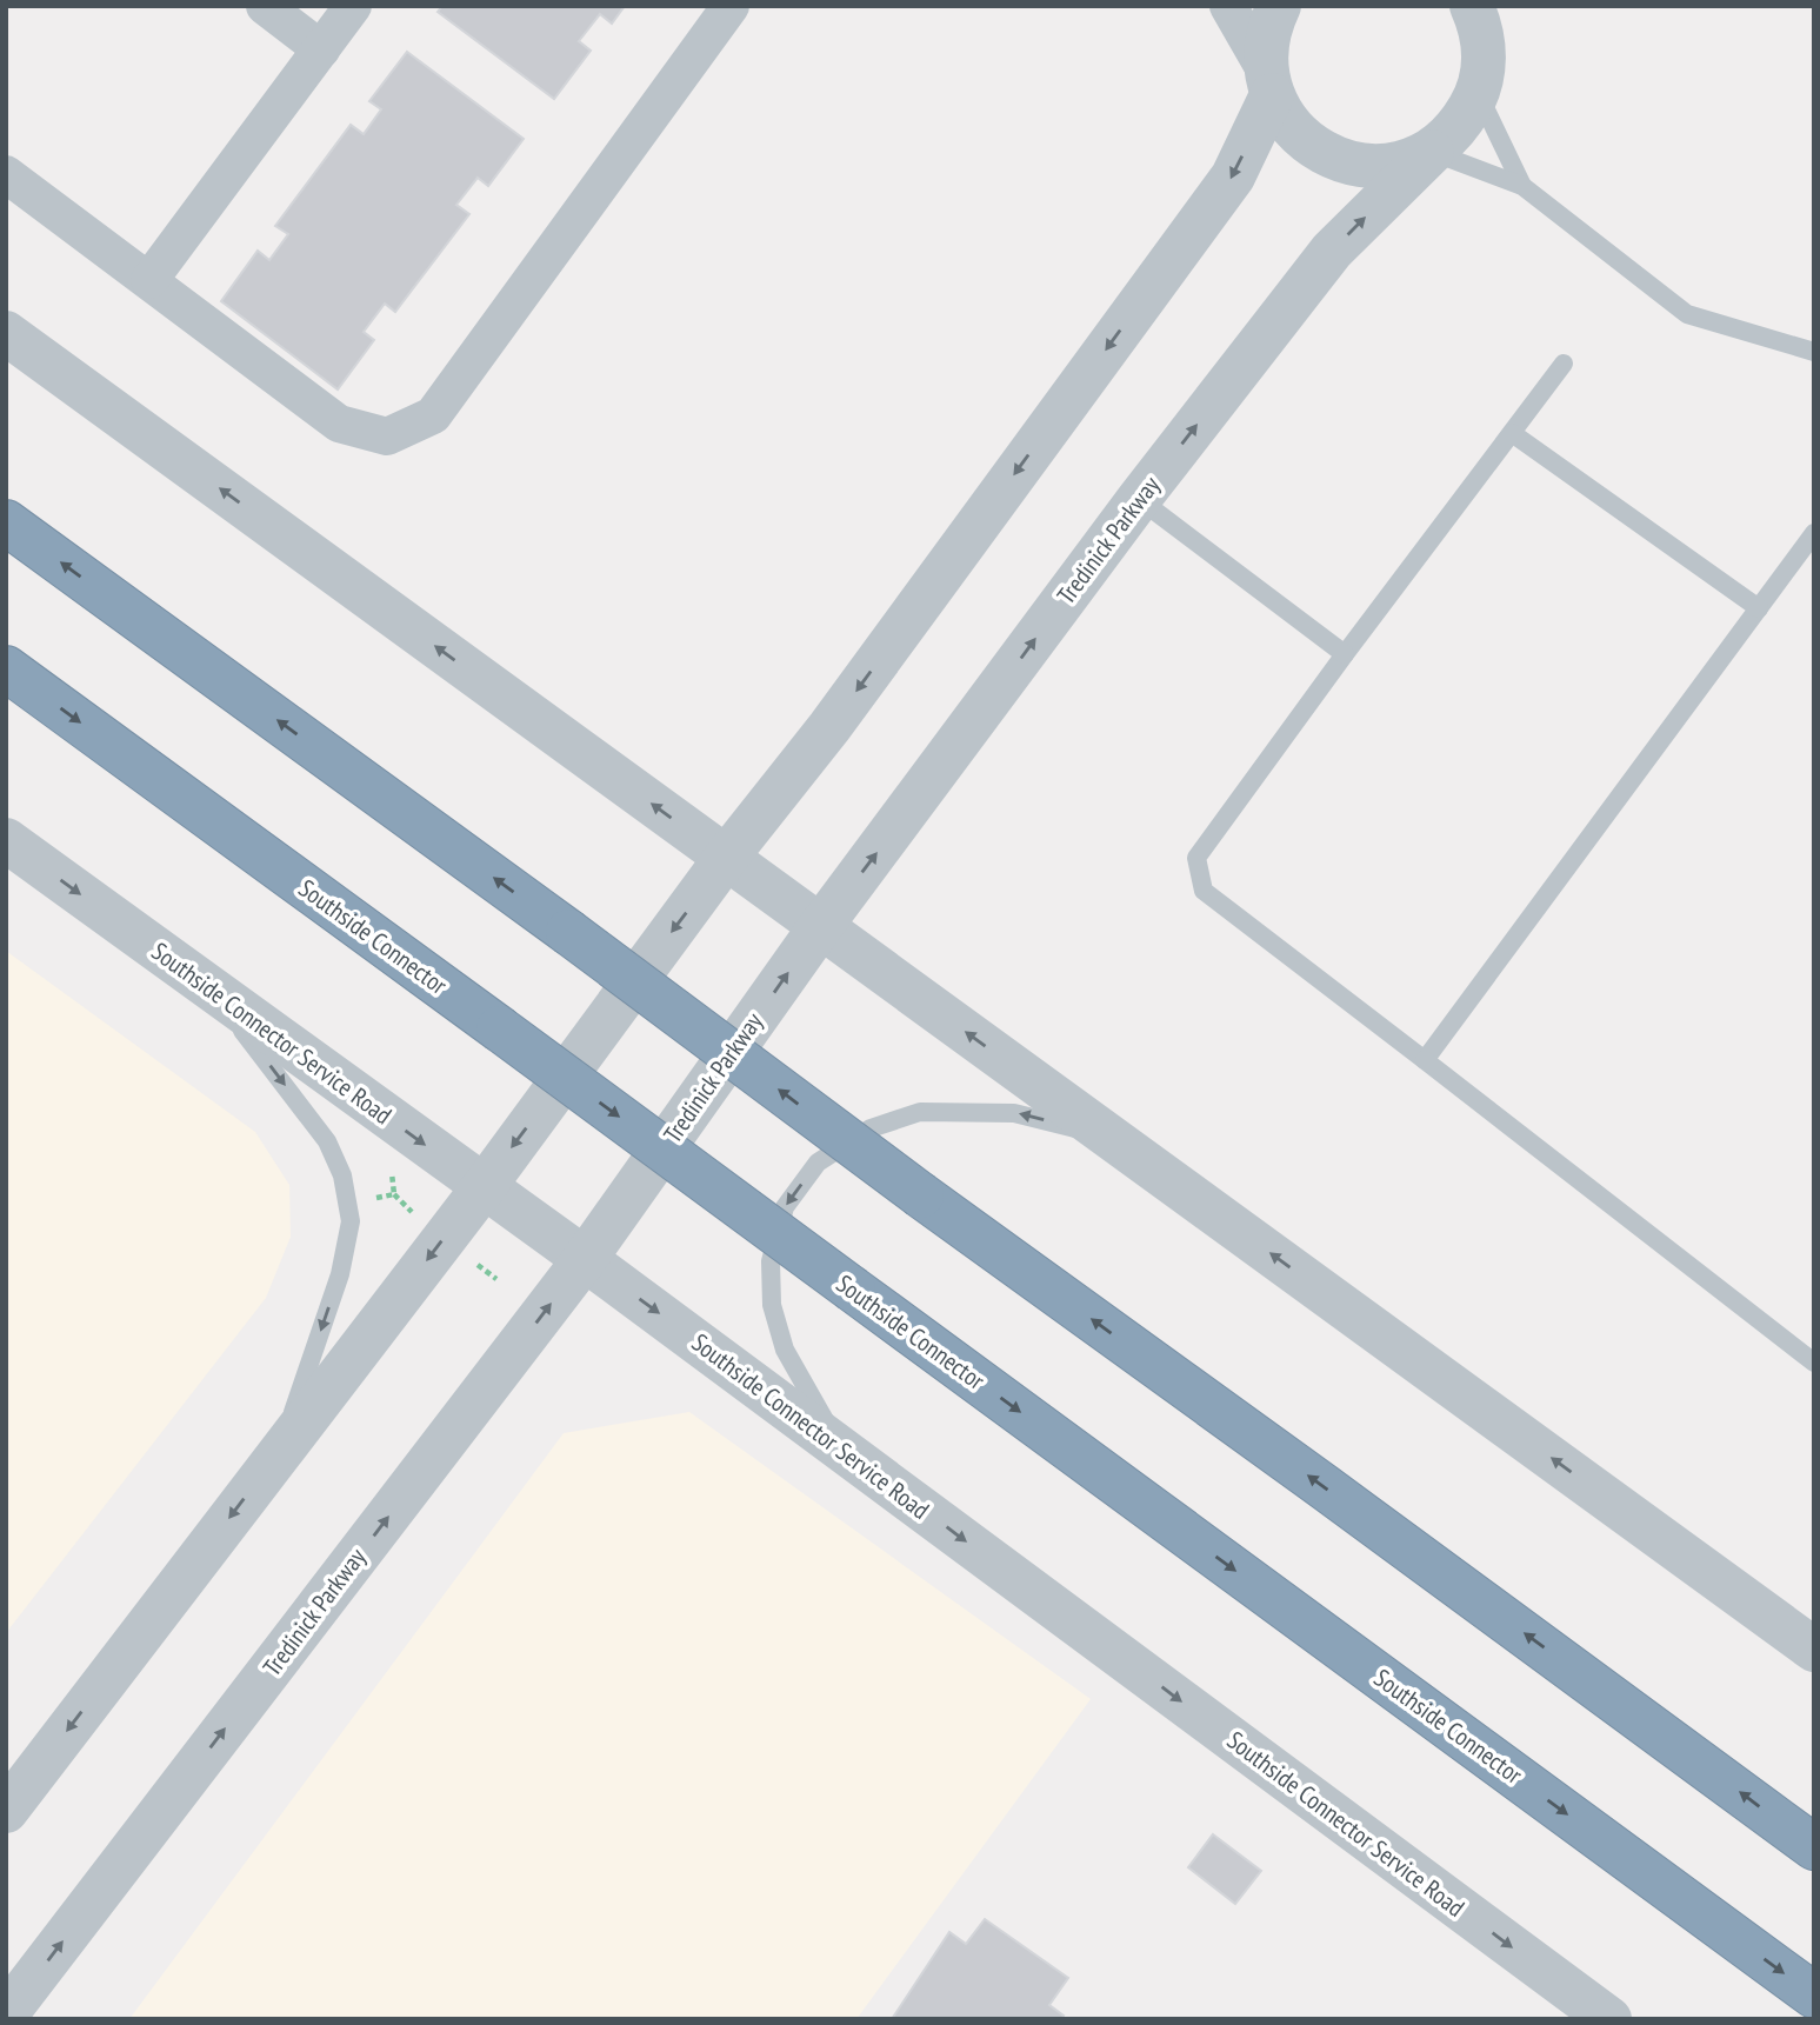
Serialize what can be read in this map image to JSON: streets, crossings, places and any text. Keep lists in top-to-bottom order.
{
  "streets": {
    "highway": ["Southside Connector"],
    "street": ["Tredinick Parkway", "Southside Connector Service Road"]
  },
  "crossings": [
    ["Tredinick Parkway", "Southside Connector Service Road"]
  ],
  "one_way": ["Southside Connector Service Road"]
}
